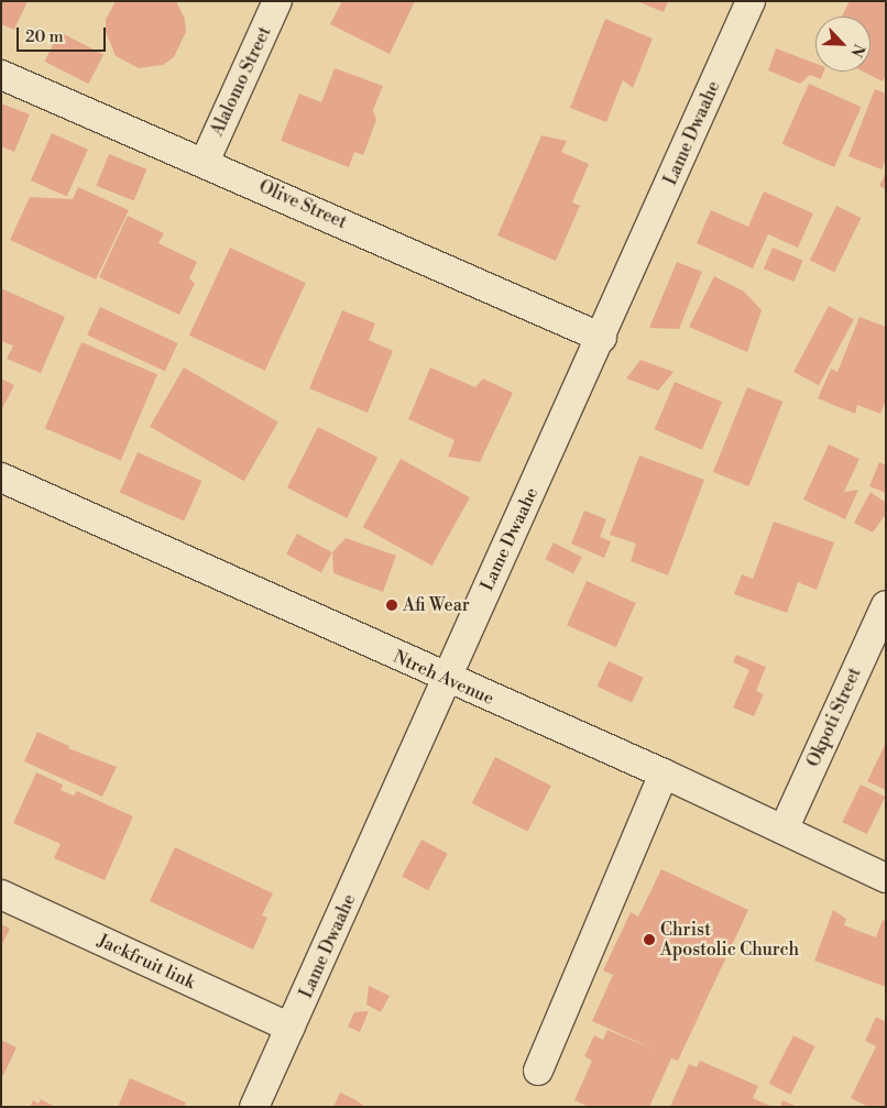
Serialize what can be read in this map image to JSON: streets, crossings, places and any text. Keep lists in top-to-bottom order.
{
  "streets": {
    "street": [
      "Alalomo Street",
      "Lame Dwaahe",
      "Olive Street",
      "Ntreh Avenue",
      "Okpoti Street",
      "Jackfruit link"
    ]
  },
  "crossings": [
    ["Alalomo Street", "Olive Street"],
    ["Lame Dwaahe", "Olive Street"],
    ["Lame Dwaahe", "Ntreh Avenue"],
    ["Lame Dwaahe", "Jackfruit link"],
    ["Ntreh Avenue", "Okpoti Street"]
  ],
  "places": ["Afi Wear", "Christ Apostolic Church"],
  "scale_bar": "20 m",
  "north": "bottom right"
}
